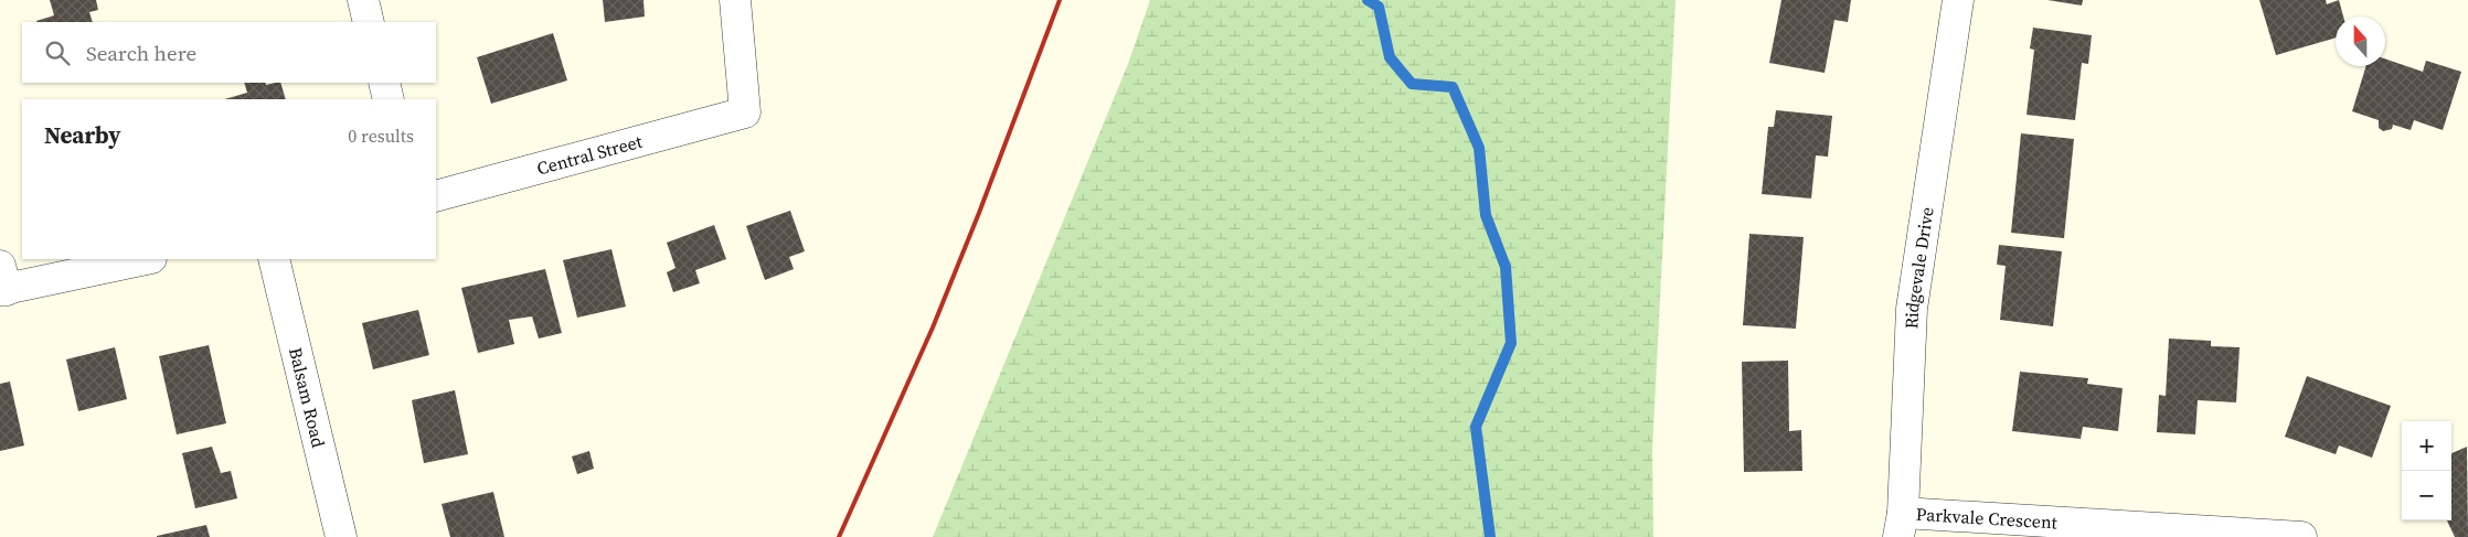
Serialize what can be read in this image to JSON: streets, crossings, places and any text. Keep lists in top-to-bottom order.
{
  "streets": {
    "street": [
      "Central Street",
      "Ridgevale Drive",
      "Balsam Road",
      "Parkvale Crescent"
    ]
  },
  "crossings": [
    ["Ridgevale Drive", "Parkvale Crescent"]
  ],
  "north": "top",
  "page": {
    "search": "Search here",
    "heading": ["Nearby", "0 results"],
    "map_buttons": ["+", "−"]
  }
}
